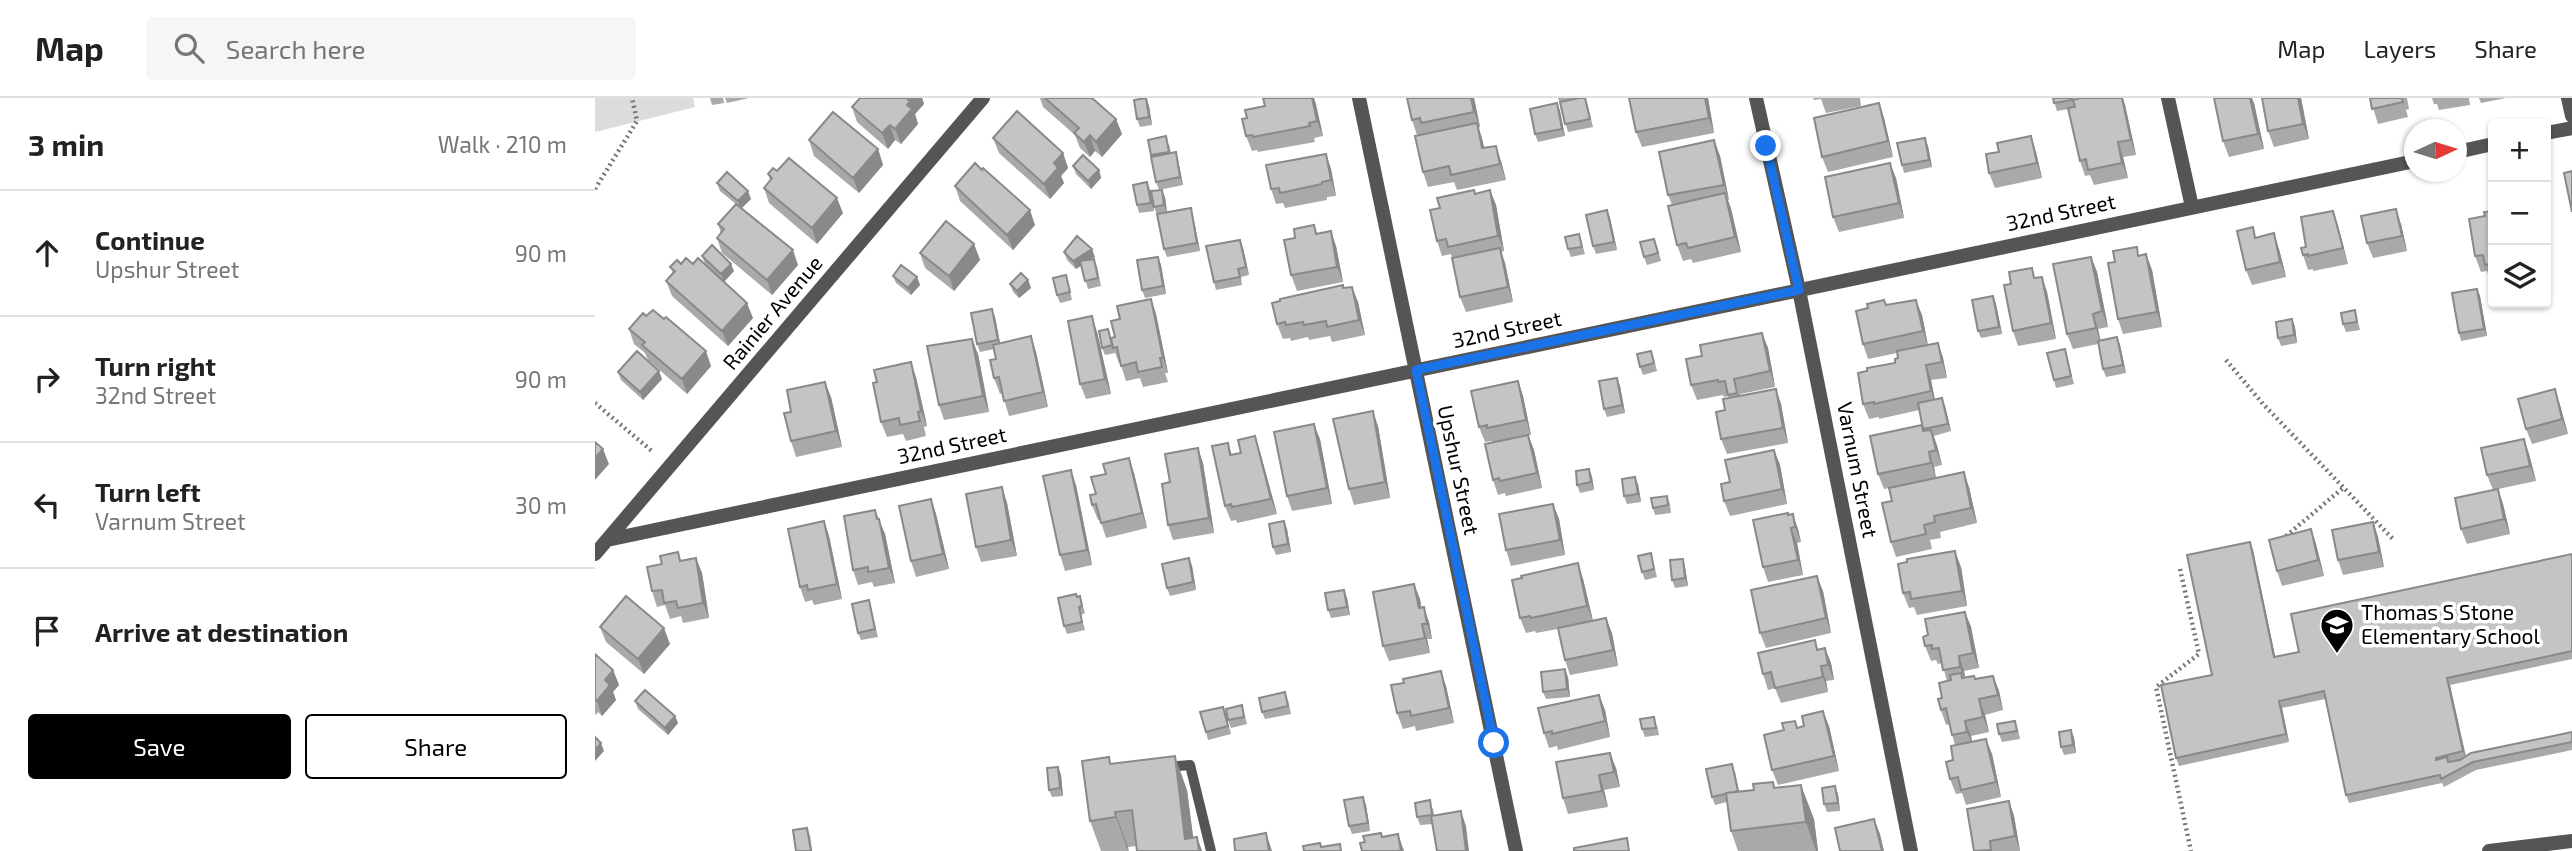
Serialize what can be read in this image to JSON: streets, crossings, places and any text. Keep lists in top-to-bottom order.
{
  "streets": {
    "street": [
      "32nd Street",
      "Rainier Avenue",
      "Upshur Street",
      "Varnum Street"
    ]
  },
  "crossings": [
    ["32nd Street", "Rainier Avenue"],
    ["32nd Street", "Upshur Street"],
    ["32nd Street", "Varnum Street"]
  ],
  "places": {
    "school or university": ["Thomas S Stone Elementary School"]
  },
  "north": "right",
  "page": {
    "header": "Map",
    "search": "Search here",
    "nav": ["Map", "Layers", "Share"],
    "heading": ["3 min", "Walk · 210 m"],
    "map_buttons": ["+", "−"],
    "list": [
      ["Continue", "Upshur Street", "90 m"],
      ["Turn right", "32nd Street", "90 m"],
      ["Turn left", "Varnum Street", "30 m"],
      "Arrive at destination"
    ],
    "buttons": ["Save", "Share"]
  }
}
